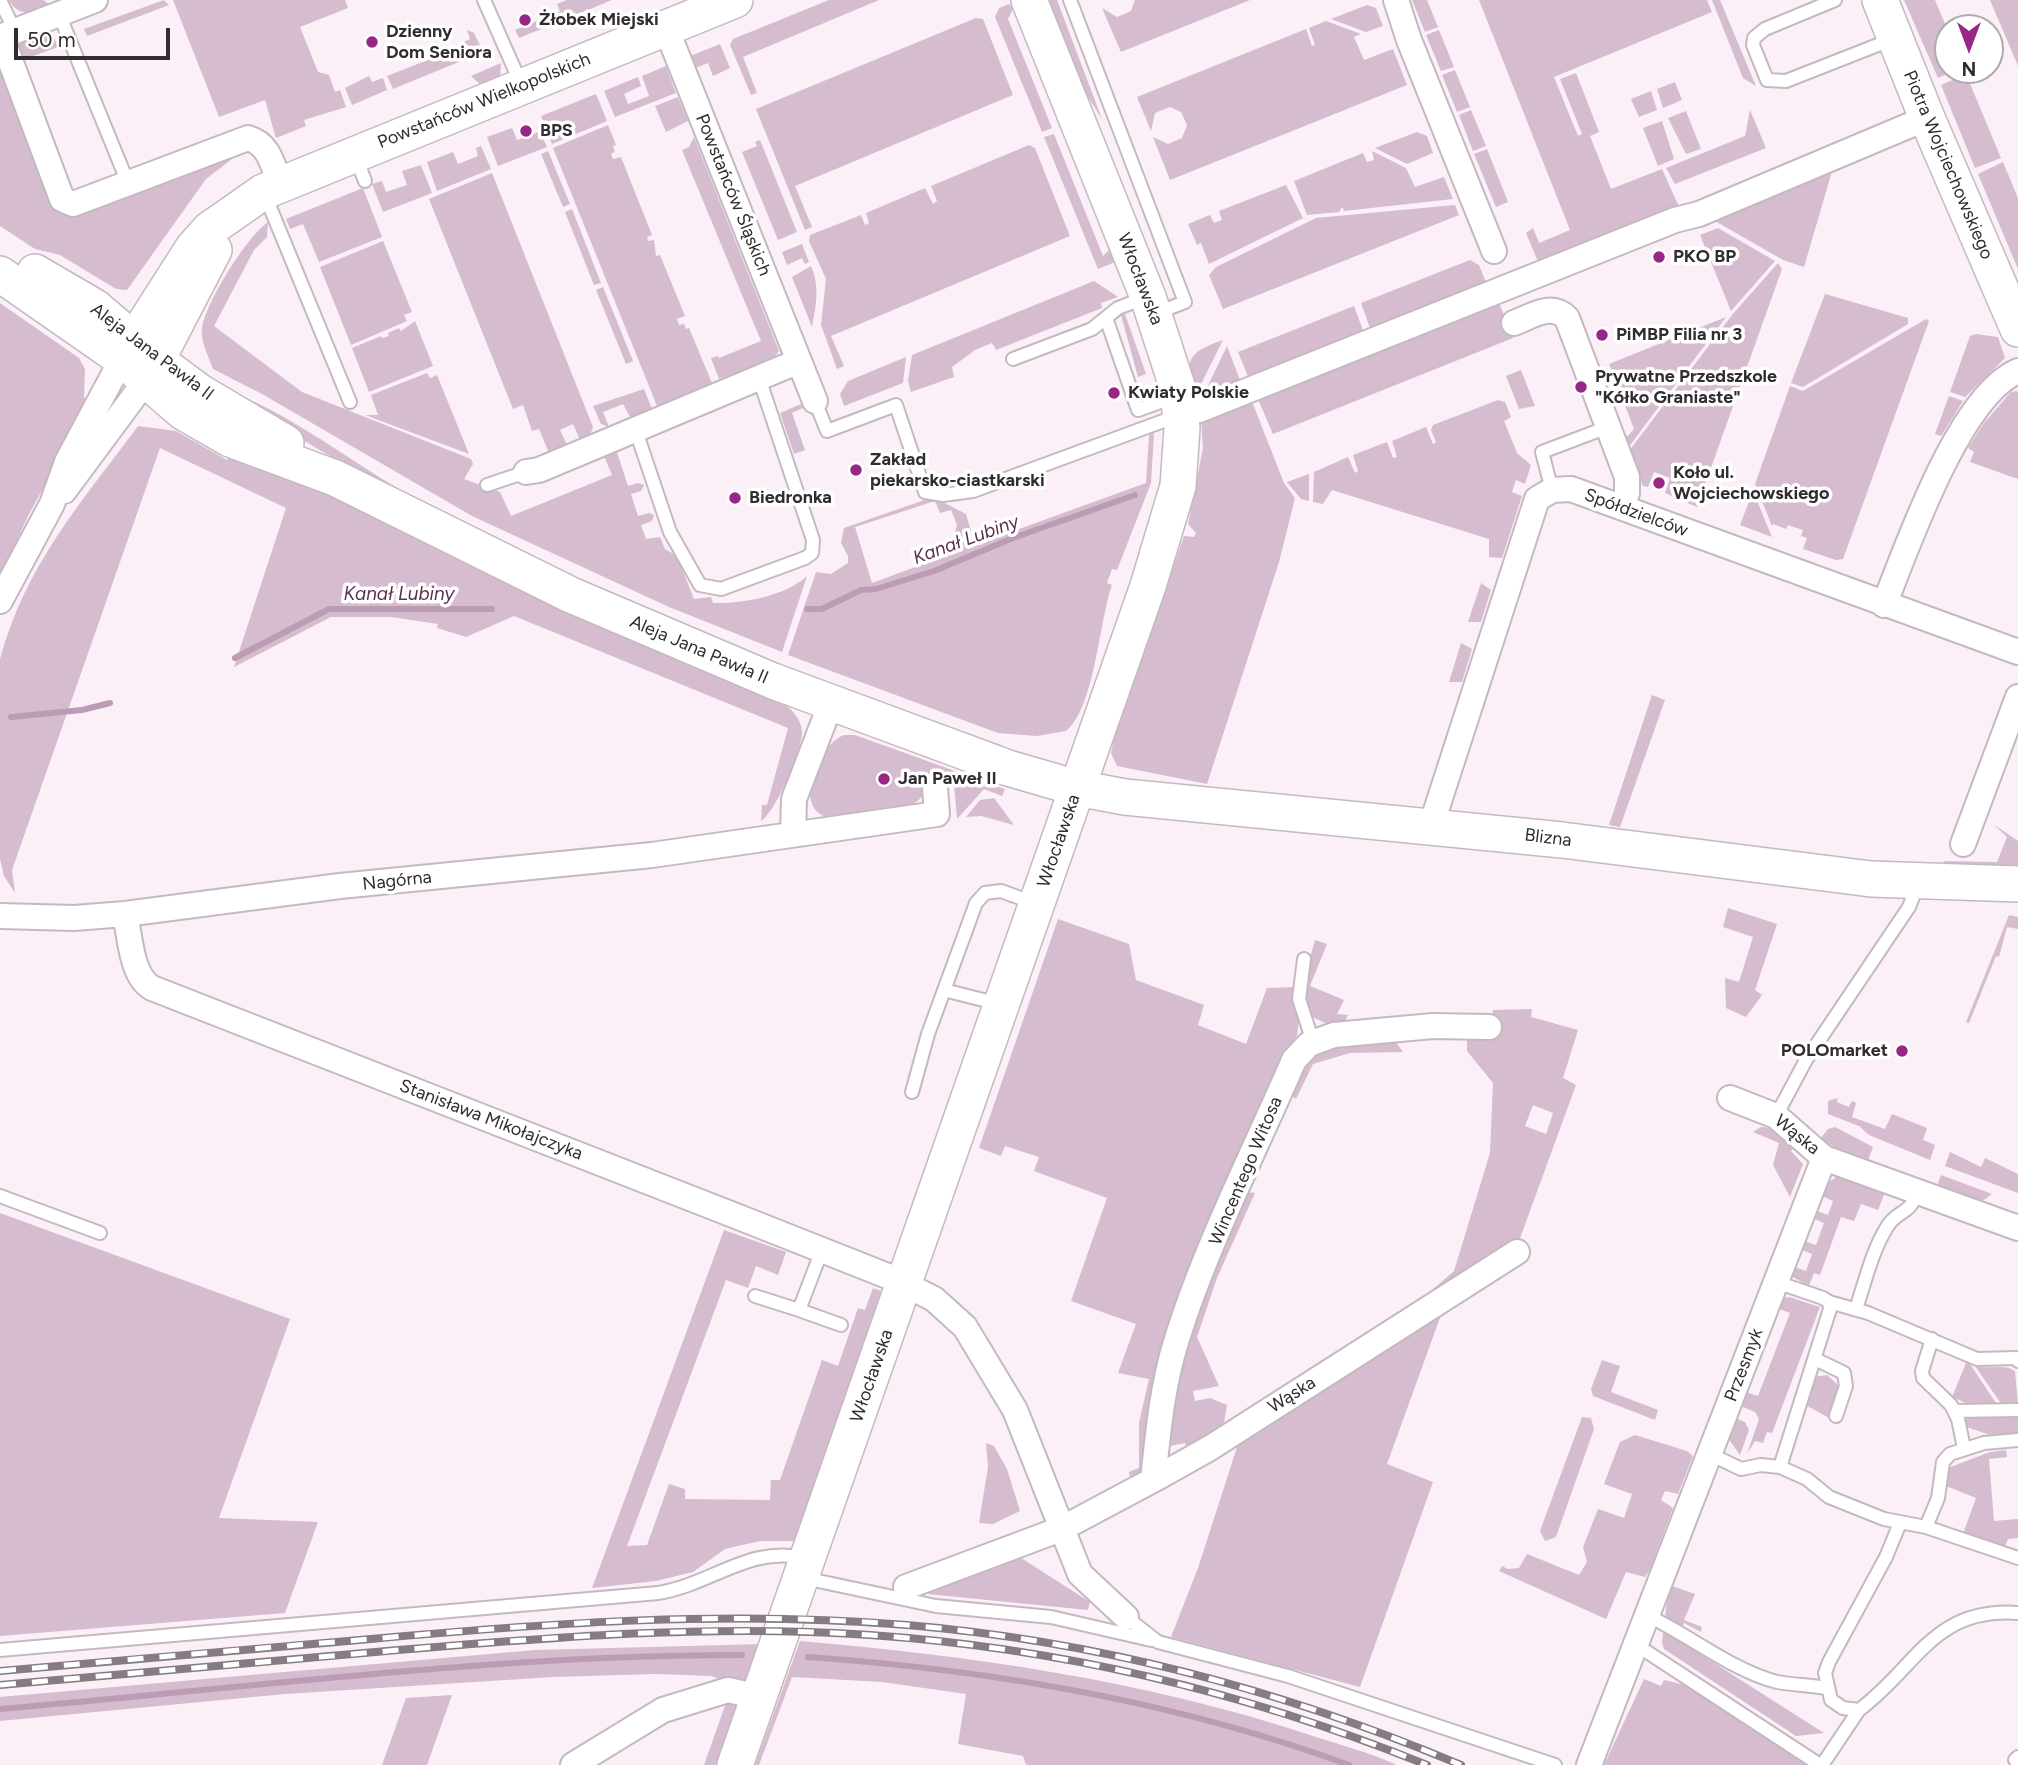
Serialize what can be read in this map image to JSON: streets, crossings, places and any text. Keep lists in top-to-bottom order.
{
  "streets": {
    "street": [
      "Powstańców Wielkopolskich",
      "Piotra Wojciechowskiego",
      "Powstańców Śląskich",
      "Włocławska",
      "Aleja Jana Pawła II",
      "Spółdzielców",
      "Blizna",
      "Nagórna",
      "Stanisława Mikołajczyka",
      "Wąska",
      "Wincentego Witosa",
      "Przesmyk"
    ]
  },
  "crossings": [
    ["Powstańców Wielkopolskich", "Powstańców Śląskich"],
    ["Włocławska", "Aleja Jana Pawła II"],
    ["Włocławska", "Blizna"],
    ["Włocławska", "Stanisława Mikołajczyka"],
    ["Aleja Jana Pawła II", "Blizna"],
    ["Nagórna", "Stanisława Mikołajczyka"],
    ["Wąska", "Wincentego Witosa"],
    ["Wąska", "Przesmyk"]
  ],
  "water": ["Kanał Lubiny"],
  "places": [
    "Żłobek Miejski",
    "Dzienny Dom Seniora",
    "BPS",
    "PKO BP",
    "PiMBP Filia nr 3",
    "Prywatne Przedszkole \"Kółko Graniaste\"",
    "Kwiaty Polskie",
    "Zakład piekarsko-ciastkarski",
    "Koło ul. Wojciechowskiego",
    "Biedronka",
    "Jan Paweł II",
    "POLOmarket"
  ],
  "scale_bar": "50 m",
  "north": "bottom"
}
